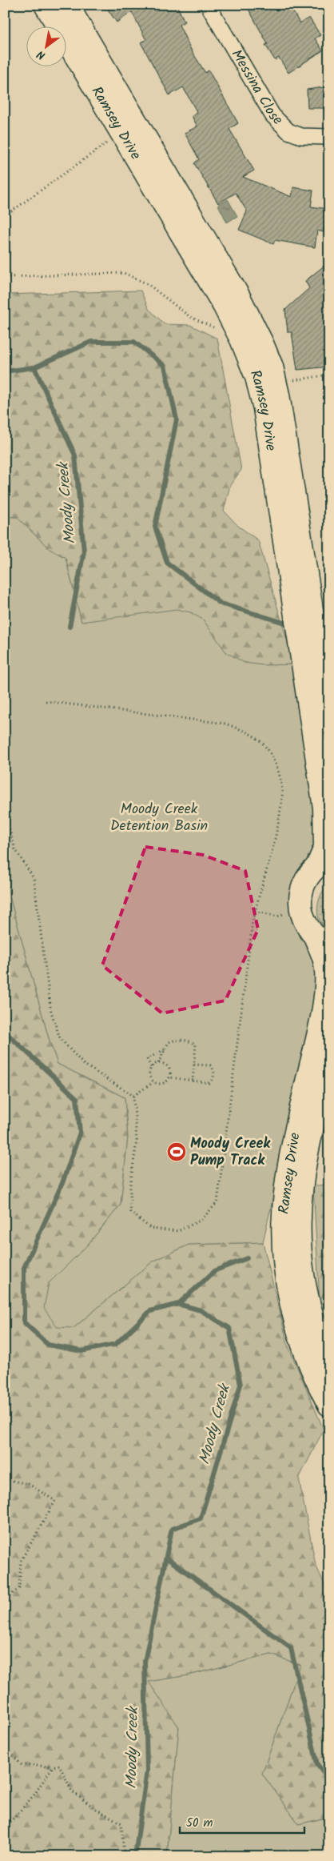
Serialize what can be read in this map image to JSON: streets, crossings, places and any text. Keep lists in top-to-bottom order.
{
  "streets": {
    "main road": ["Ramsey Drive"],
    "street": ["Messina Close"]
  },
  "water": ["Moody Creek"],
  "parks": ["Moody Creek Detention Basin"],
  "places": {
    "sports": ["Moody Creek Pump Track"]
  },
  "scale_bar": "50 m",
  "north": "bottom left"
}
